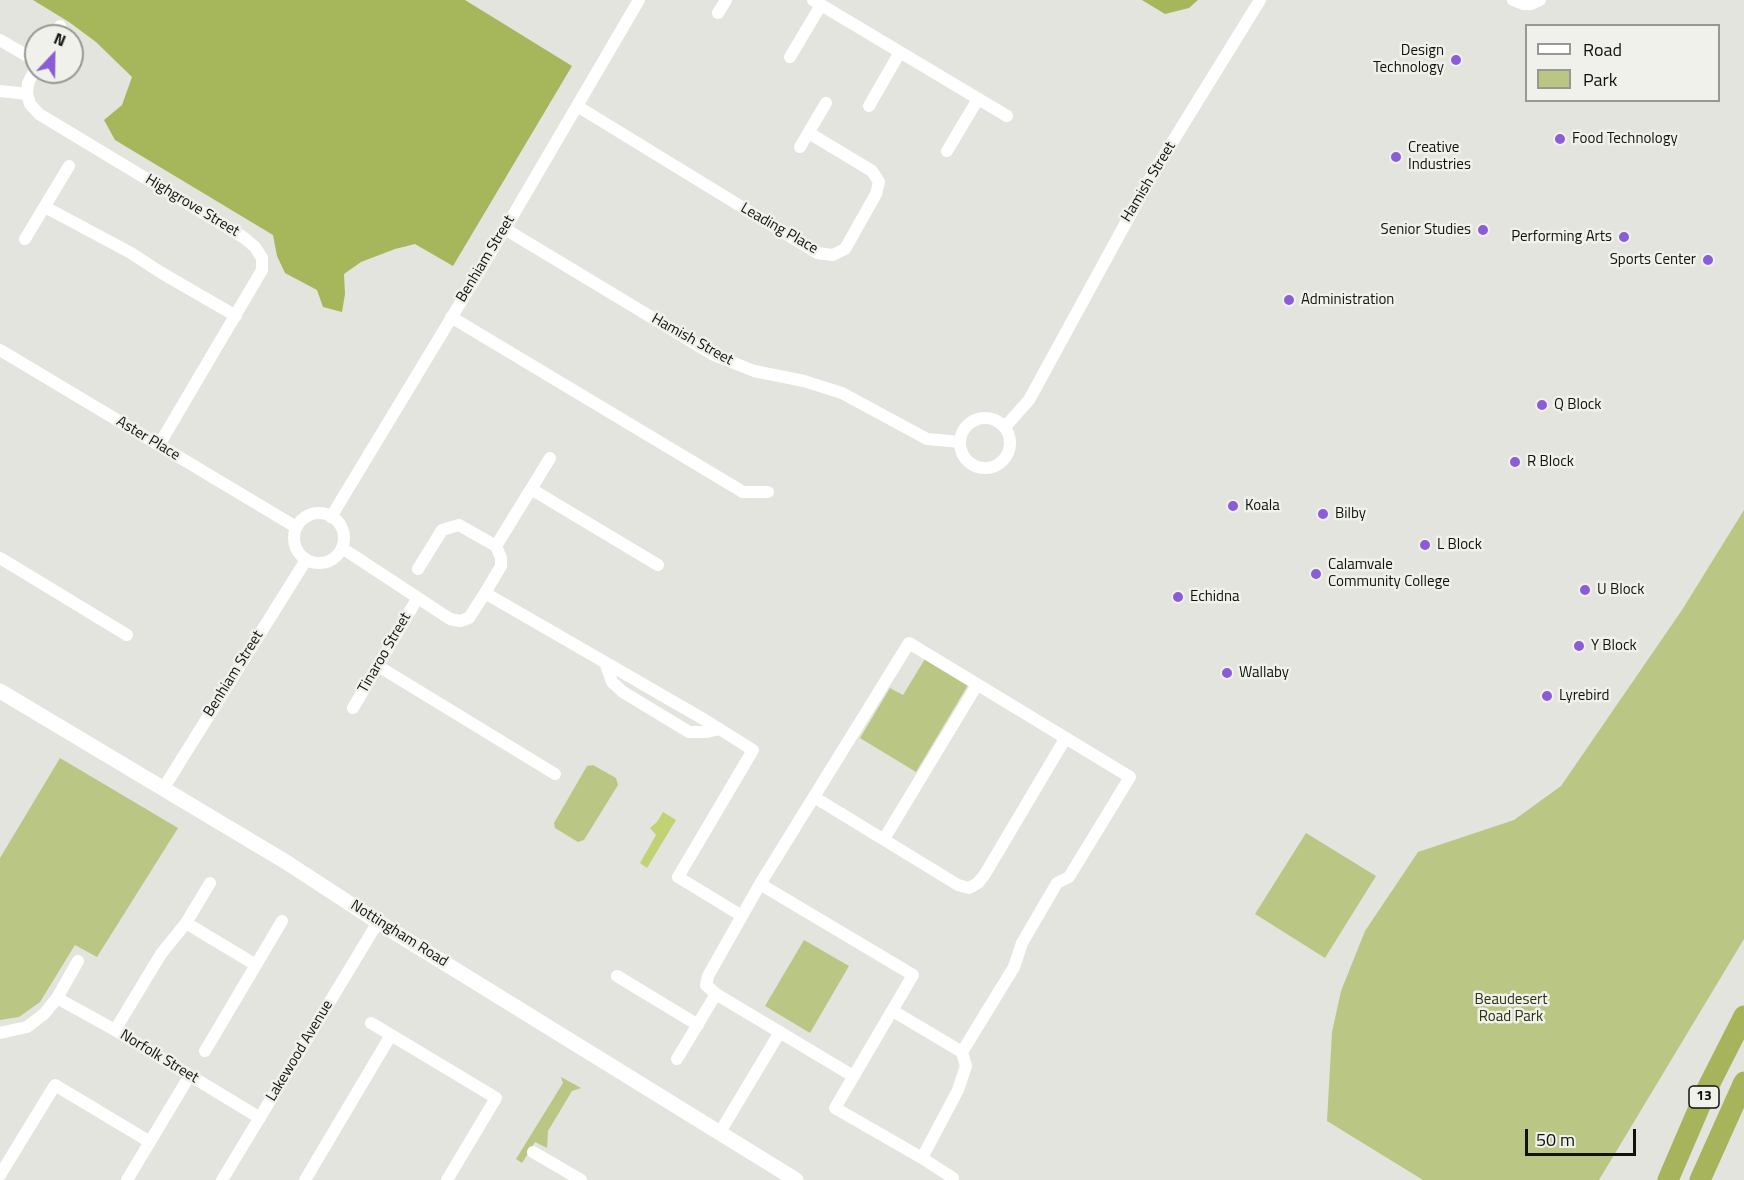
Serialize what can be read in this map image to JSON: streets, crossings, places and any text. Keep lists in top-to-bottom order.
{
  "streets": {
    "highway": ["13"],
    "street": [
      "Hamish Street",
      "Highgrove Street",
      "Leading Place",
      "Benhiam Street",
      "Aster Place",
      "Tinaroo Street",
      "Nottingham Road",
      "Lakewood Avenue",
      "Norfolk Street"
    ]
  },
  "crossings": [
    ["Hamish Street", "Benhiam Street"],
    ["Highgrove Street", "Aster Place"],
    ["Leading Place", "Benhiam Street"],
    ["Benhiam Street", "Aster Place"],
    ["Benhiam Street", "Nottingham Road"],
    ["Nottingham Road", "Lakewood Avenue"],
    ["Lakewood Avenue", "Norfolk Street"]
  ],
  "parks": ["Beaudesert Road Park"],
  "places": [
    "Design Technology",
    "Food Technology",
    "Creative Industries",
    "Senior Studies",
    "Performing Arts",
    "Sports Center",
    "Administration",
    "Q Block",
    "R Block",
    "Koala",
    "Bilby",
    "L Block",
    "Calamvale Community College",
    "U Block",
    "Echidna",
    "Y Block",
    "Wallaby",
    "Lyrebird"
  ],
  "legend": ["Road", "Park"],
  "scale_bar": "50 m",
  "north": "top"
}
